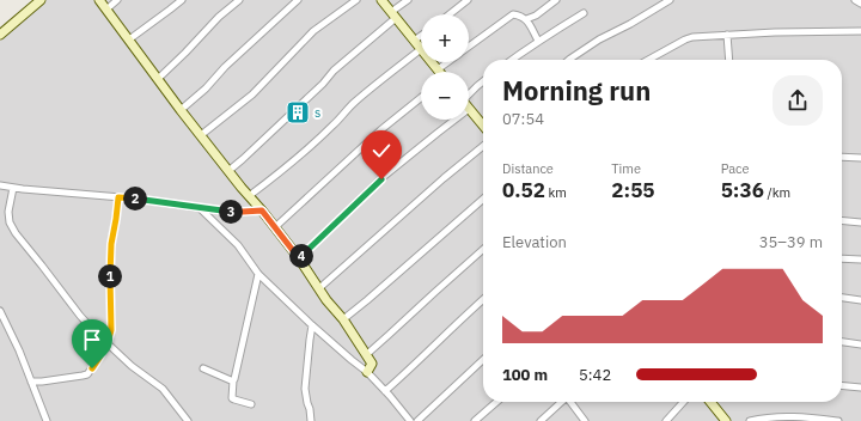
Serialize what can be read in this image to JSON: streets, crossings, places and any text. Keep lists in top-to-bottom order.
{
  "places": {
    "building": ["s"]
  },
  "page": {
    "map_buttons": ["+", "−"],
    "heading": ["Morning run", "07:54"],
    "stats": [
      ["Distance", "0.52 km"],
      ["Time", "2:55"],
      ["Pace", "5:36 /km"]
    ],
    "pins": [
      "2",
      "3",
      "4",
      "1"
    ],
    "chart": ["Elevation", "35–39 m"],
    "list": [
      {
        "name": "100 m",
        "note": "5:42"
      }
    ]
  }
}
